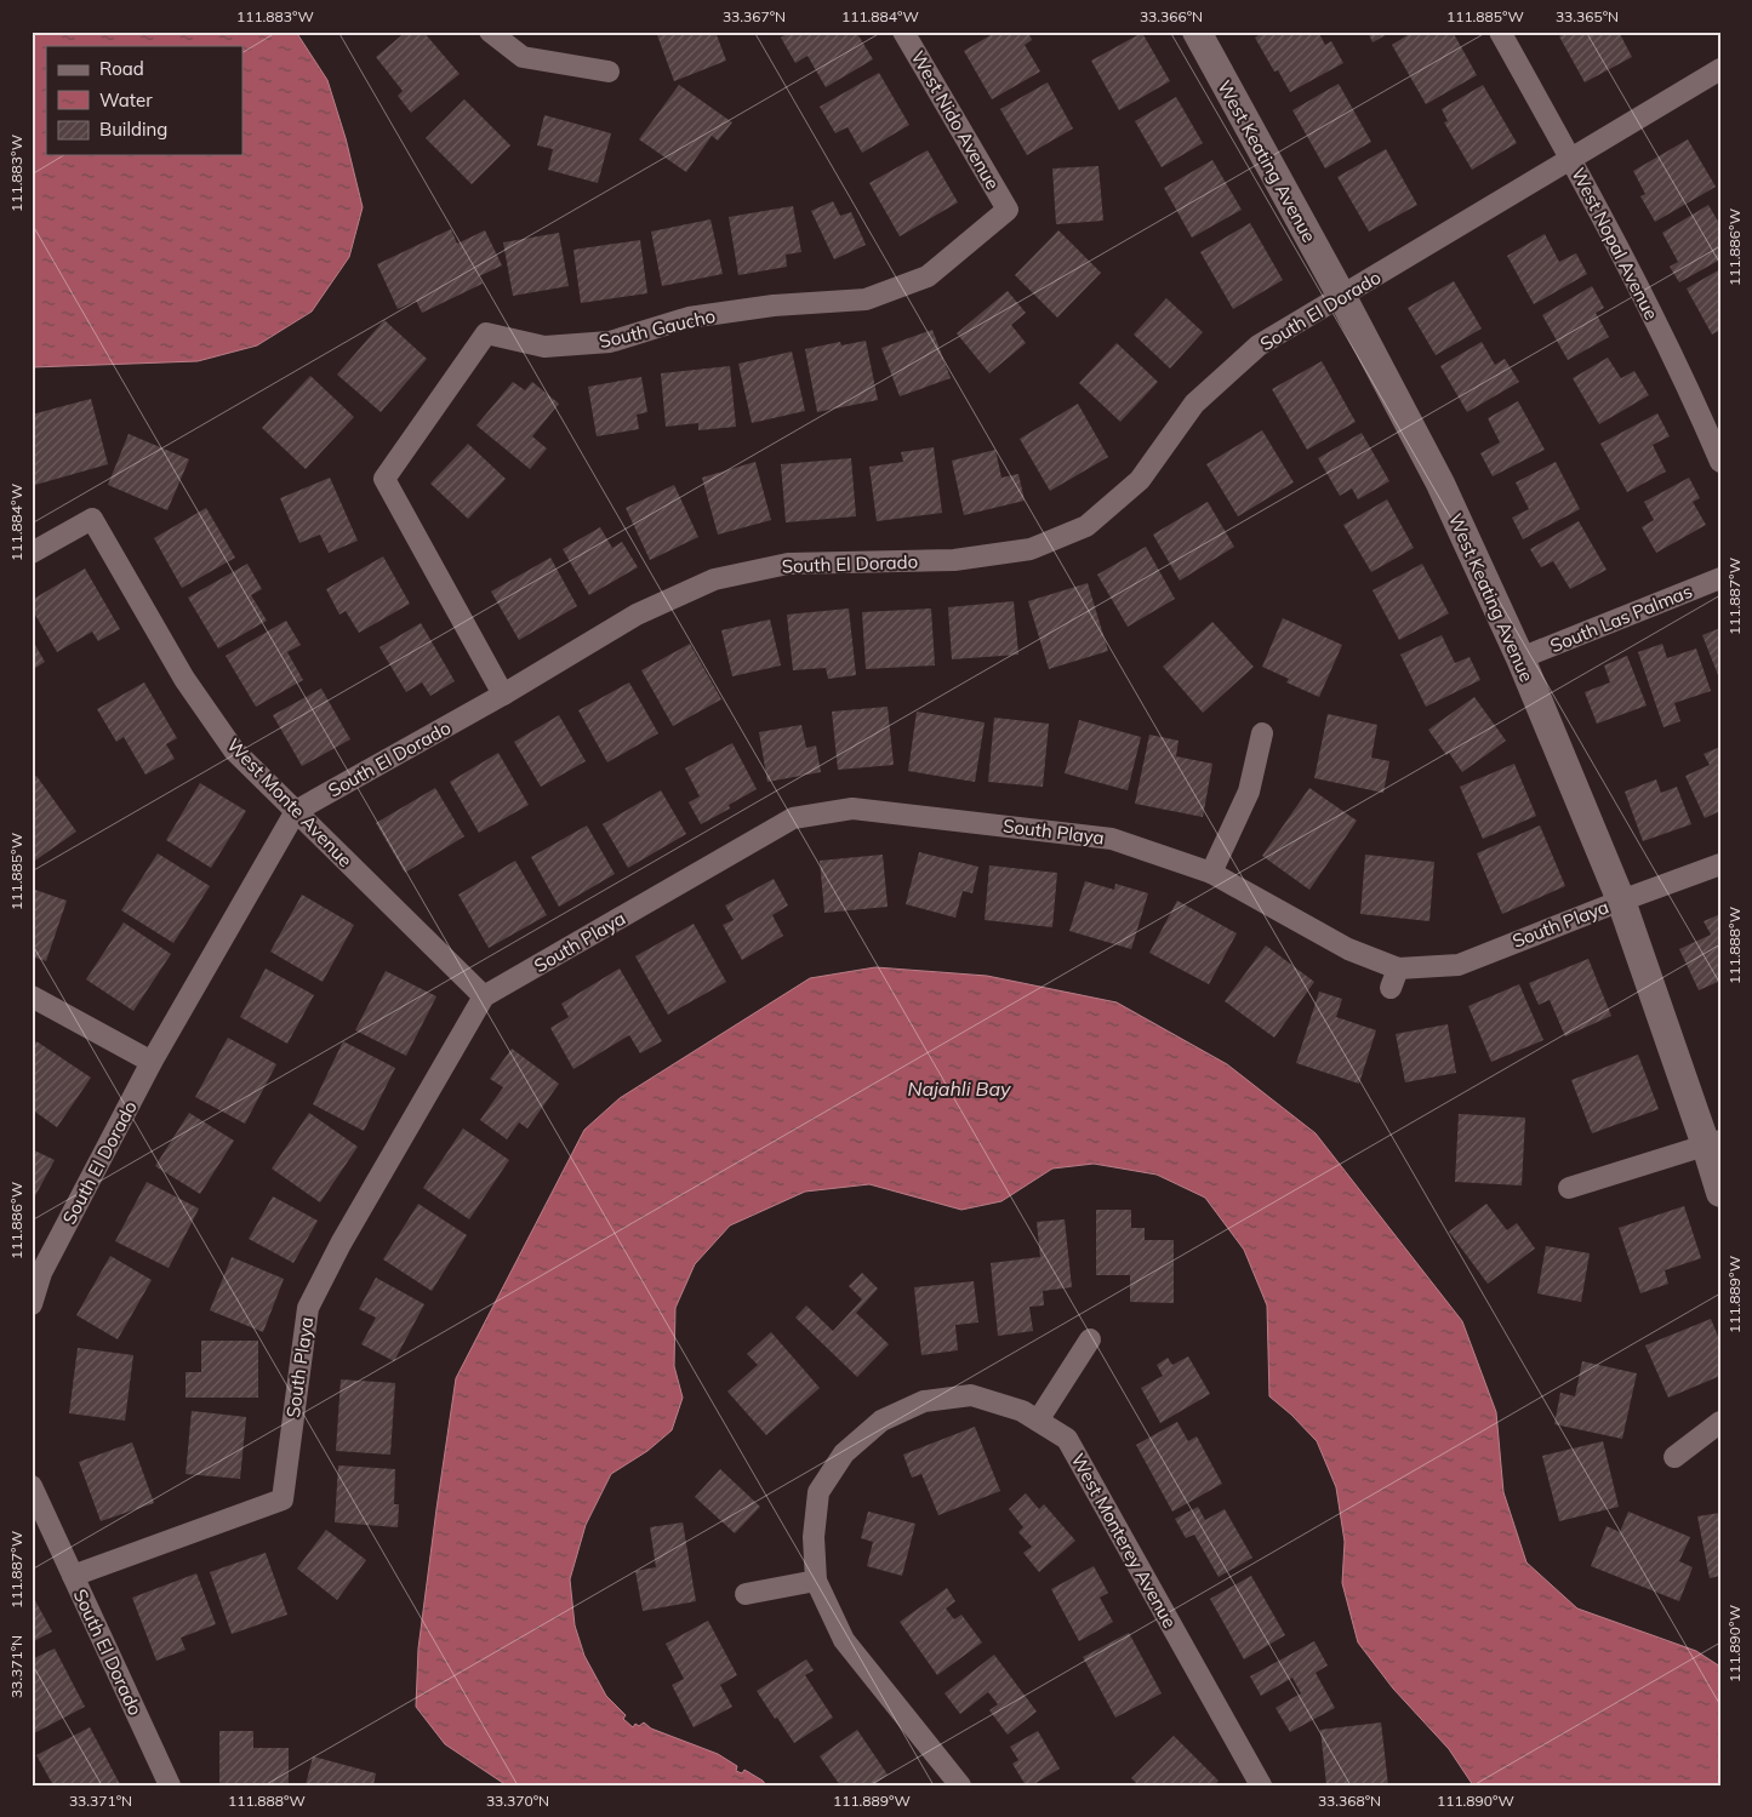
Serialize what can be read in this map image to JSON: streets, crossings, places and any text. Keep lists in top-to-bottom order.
{
  "streets": {
    "street": [
      "West Nido Avenue",
      "West Keating Avenue",
      "West Nopal Avenue",
      "South El Dorado",
      "South Gaucho",
      "South Las Palmas",
      "West Monte Avenue",
      "South Playa",
      "West Monterey Avenue"
    ]
  },
  "crossings": [
    ["West Nido Avenue", "South Gaucho"],
    ["West Keating Avenue", "South El Dorado"],
    ["West Keating Avenue", "South Las Palmas"],
    ["West Keating Avenue", "South Playa"],
    ["West Nopal Avenue", "South El Dorado"],
    ["South El Dorado", "South Gaucho"],
    ["South El Dorado", "West Monte Avenue"],
    ["South El Dorado", "South Playa"],
    ["West Monte Avenue", "South Playa"]
  ],
  "water": ["Najahli Bay"],
  "legend": ["Road", "Water", "Building"],
  "coordinates": [
    "111.883°W",
    "33.367°N",
    "111.884°W",
    "33.366°N",
    "111.885°W",
    "33.365°N",
    "111.886°W",
    "111.887°W",
    "111.888°W",
    "111.889°W",
    "111.890°W",
    "33.371°N",
    "33.370°N",
    "33.368°N"
  ]
}
